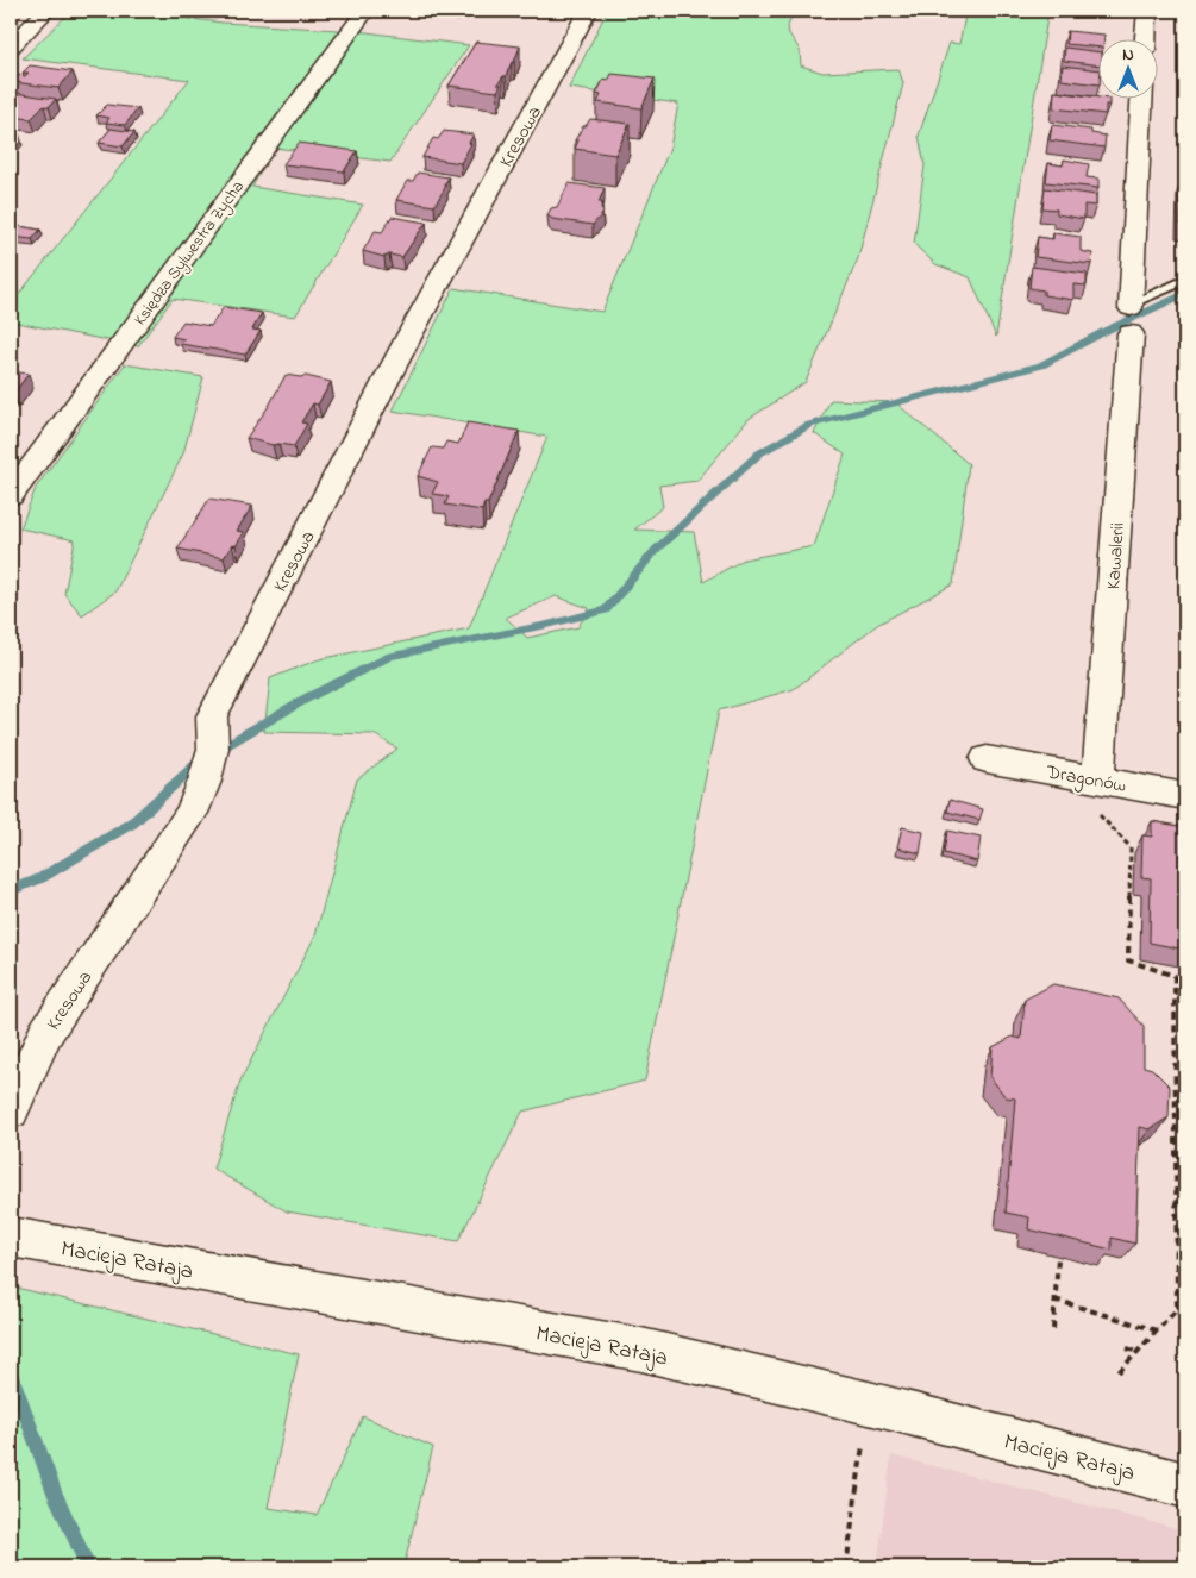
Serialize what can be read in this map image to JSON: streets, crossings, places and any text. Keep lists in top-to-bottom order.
{
  "streets": {
    "street": [
      "Kresowa",
      "Księdza Sylwestra Zycha",
      "Kawalerii",
      "Dragonów",
      "Macieja Rataja"
    ]
  },
  "crossings": [
    ["Kawalerii", "Dragonów"]
  ],
  "north": "top"
}
